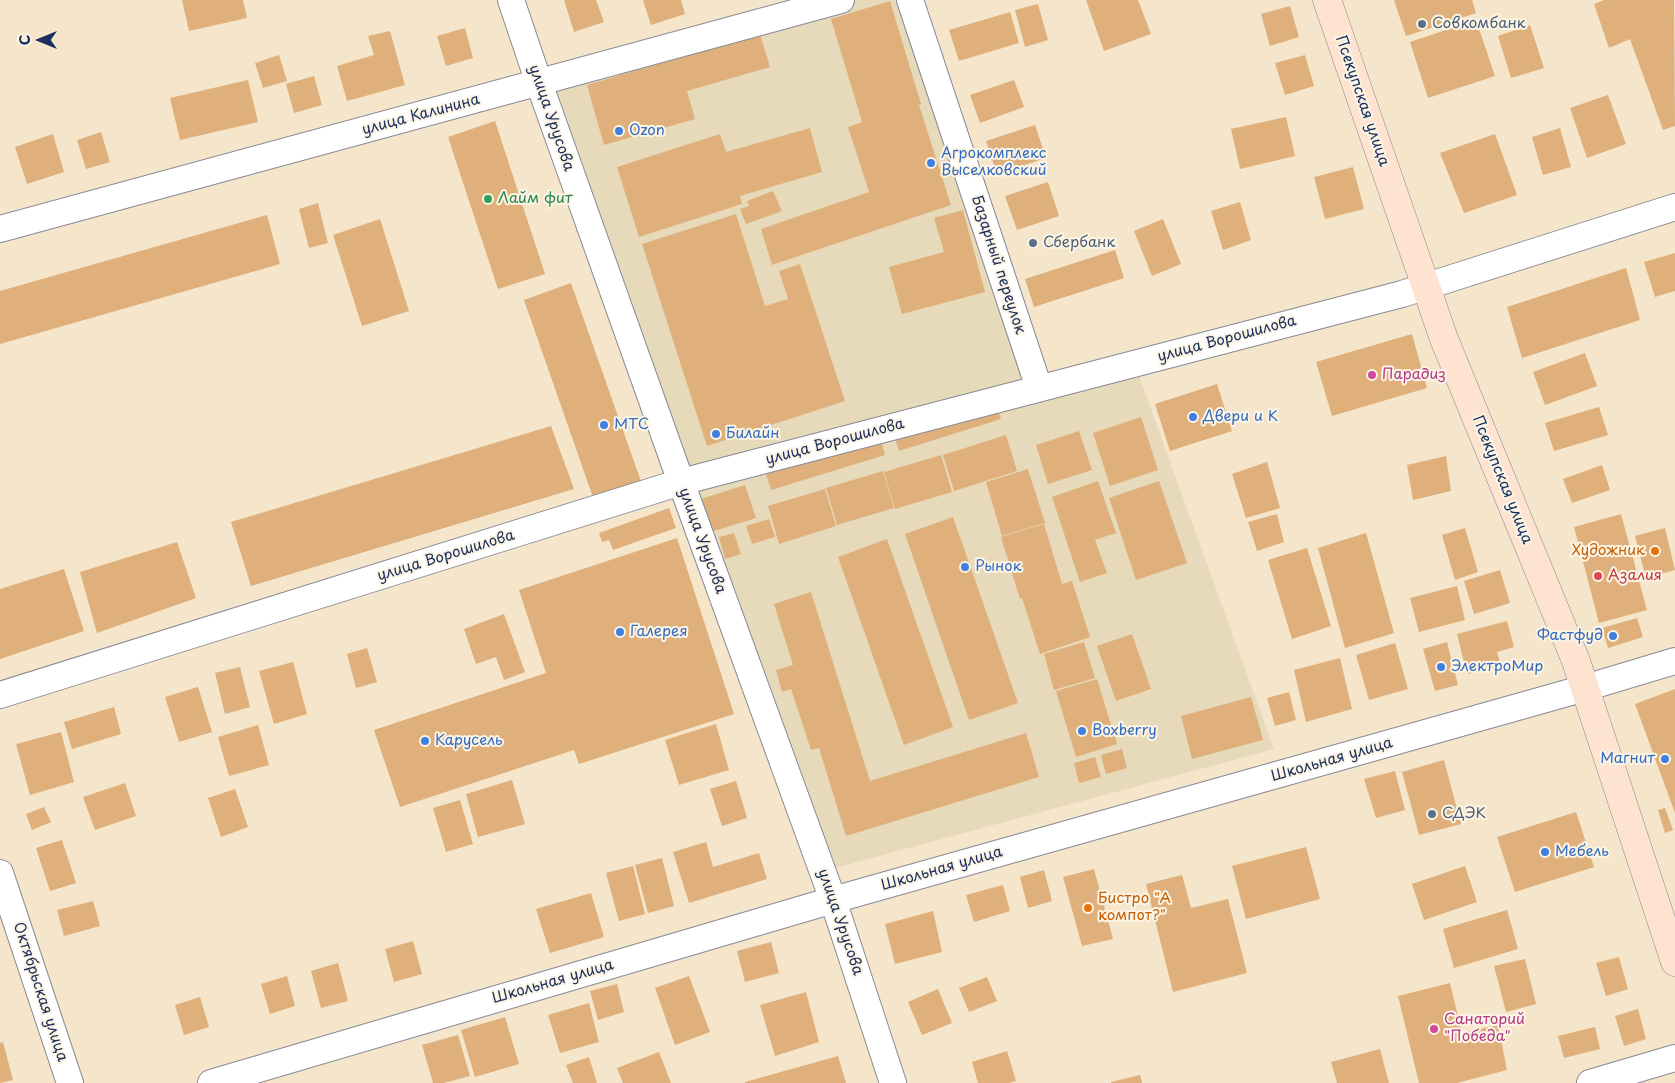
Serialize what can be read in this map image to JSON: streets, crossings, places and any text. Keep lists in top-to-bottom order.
{
  "streets": {
    "street": [
      "Псекупская улица",
      "улица Калинина",
      "улица Урусова",
      "Базарный переулок",
      "улица Ворошилова",
      "Школьная улица",
      "Октябрьская улица"
    ]
  },
  "crossings": [
    ["Псекупская улица", "улица Ворошилова"],
    ["Псекупская улица", "Школьная улица"],
    ["улица Калинина", "улица Урусова"],
    ["улица Урусова", "улица Ворошилова"],
    ["улица Урусова", "Школьная улица"],
    ["Базарный переулок", "улица Ворошилова"]
  ],
  "places": [
    "Совкомбанк",
    "Ozon",
    "Агрокомплекс Выселковский",
    "Лайм фит",
    "Сбербанк",
    "Парадиз",
    "Двери и К",
    "МТС",
    "Билайн",
    "Художник",
    "Рынок",
    "Азалия",
    "Галерея",
    "Фастфуд",
    "ЭлектроМир",
    "Boxberry",
    "Карусель",
    "Магнит",
    "СДЭК",
    "Мебель",
    "Бистро \"А компот?\"",
    "Санаторий \"Победа\""
  ],
  "north": "left"
}
